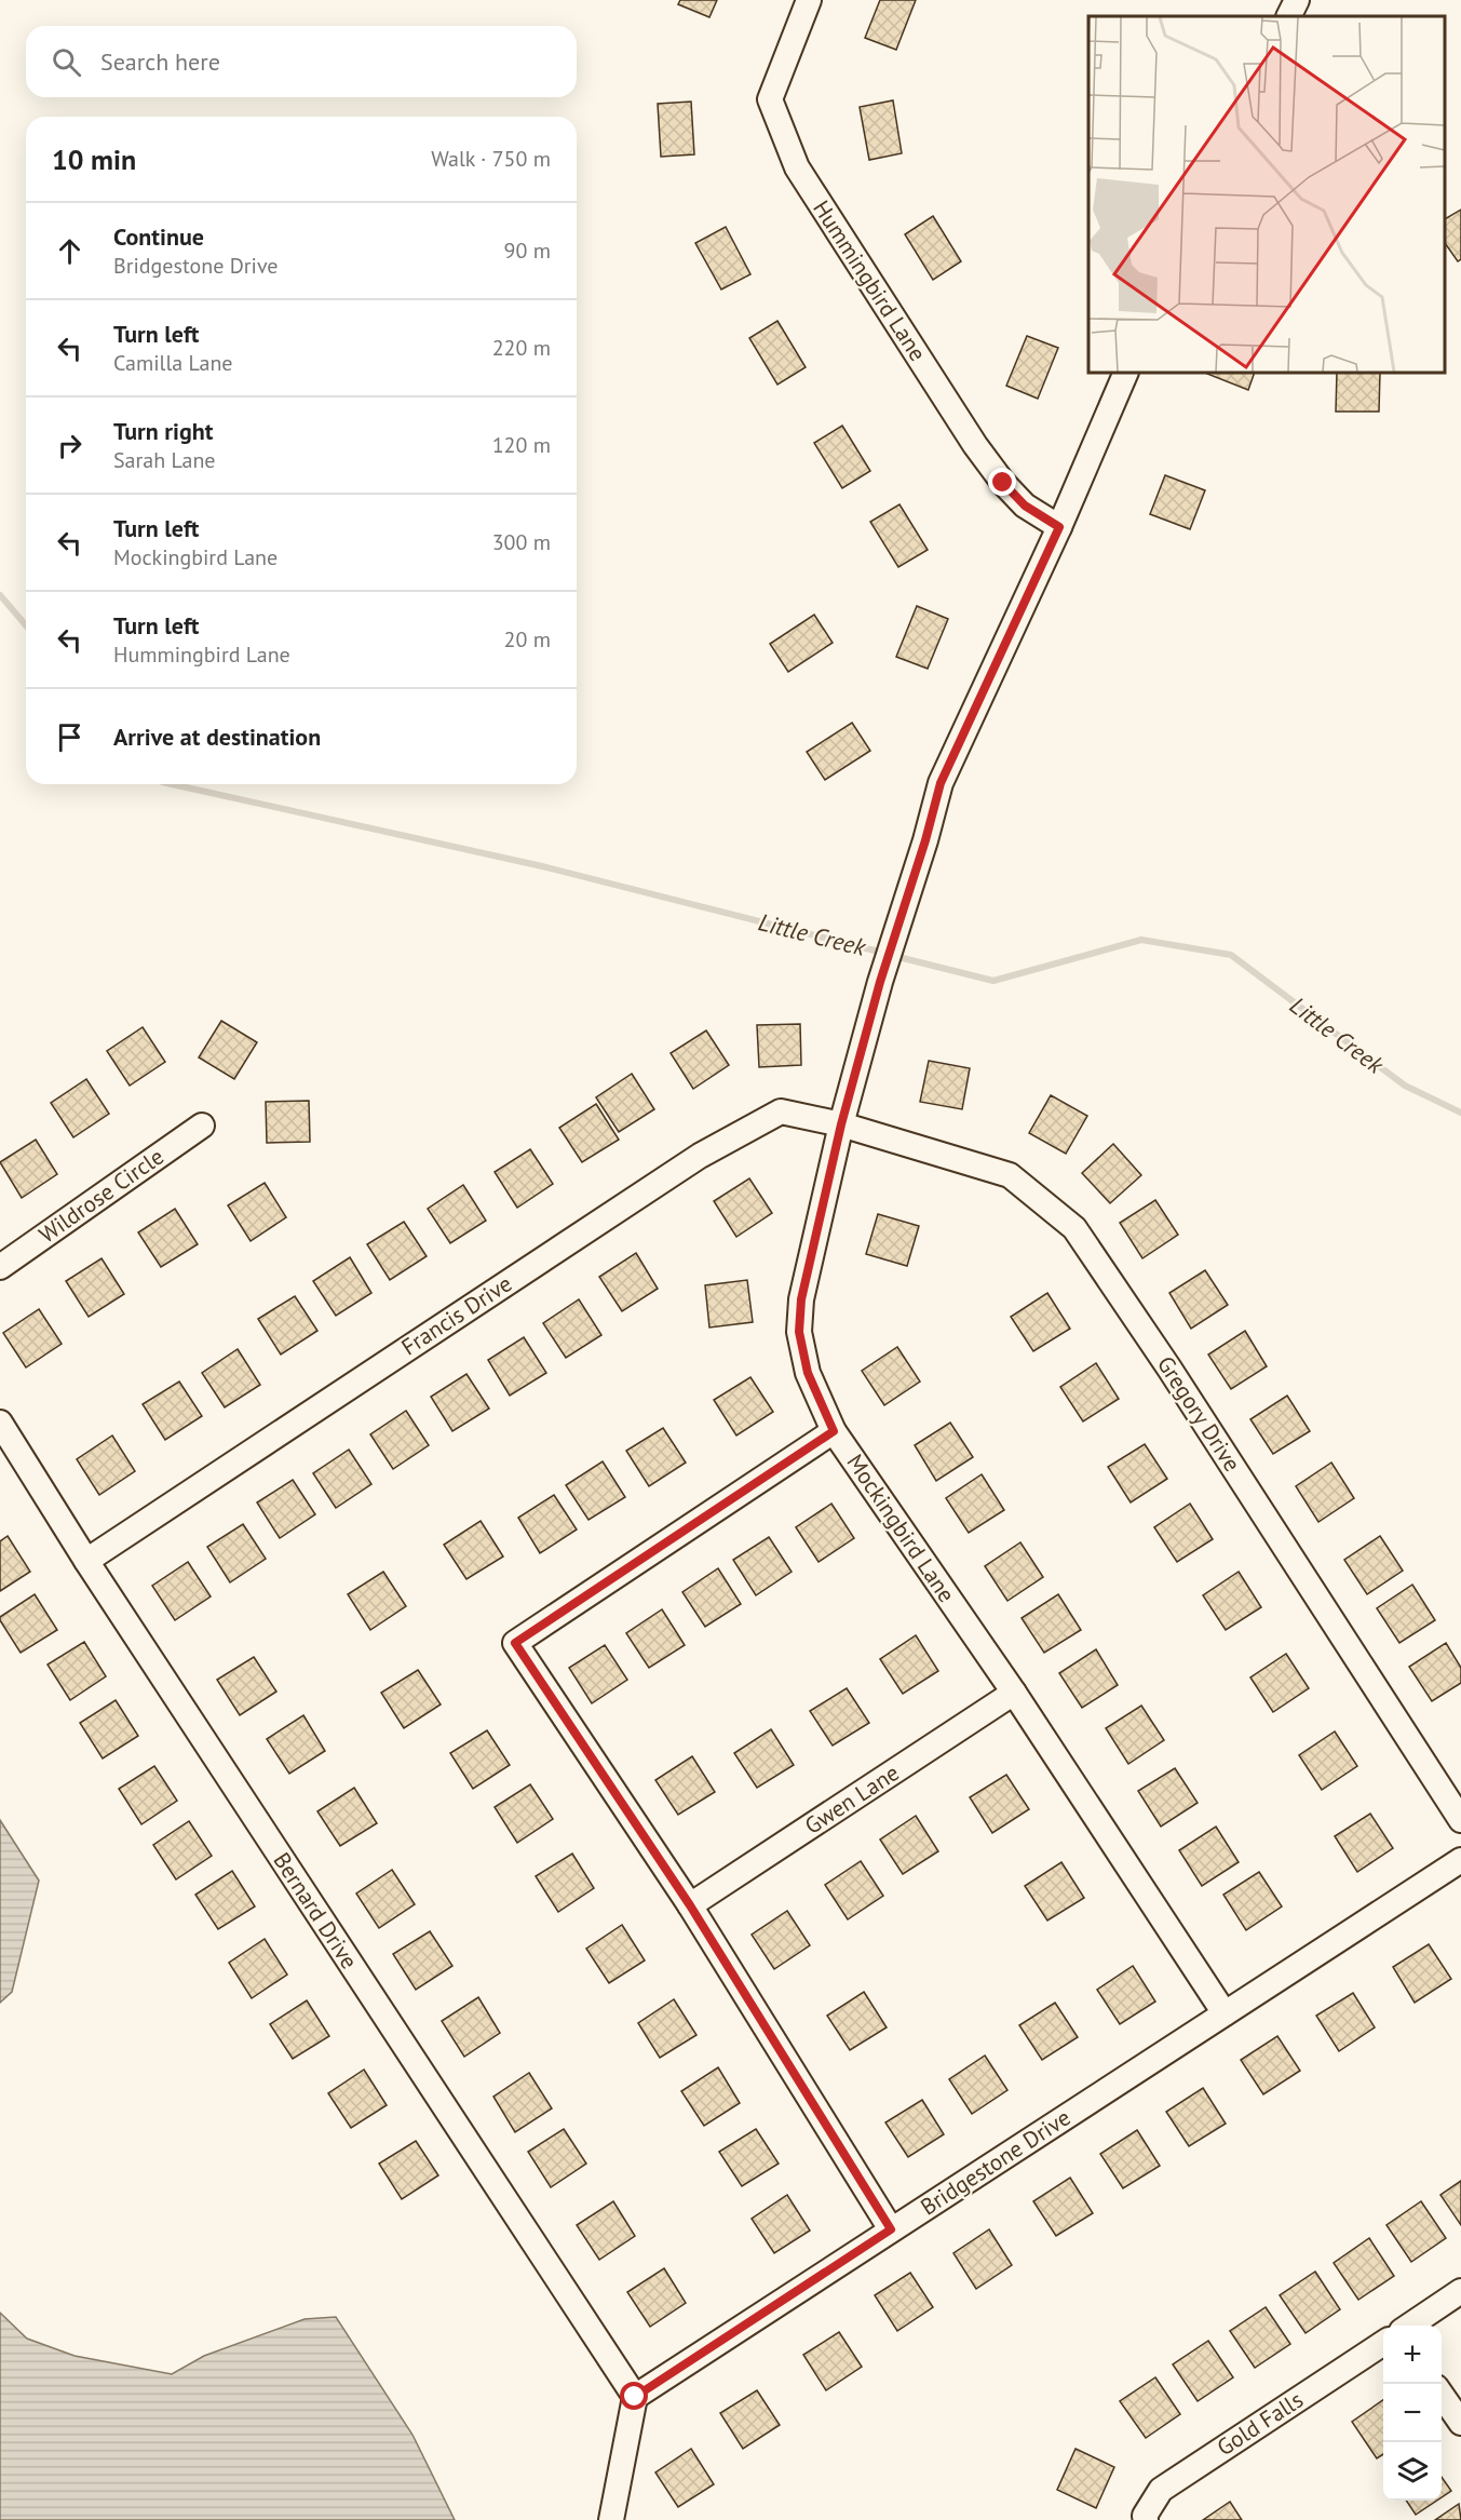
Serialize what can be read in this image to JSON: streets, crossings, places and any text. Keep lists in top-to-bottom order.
{
  "streets": {
    "street": [
      "Hummingbird Lane",
      "Wildrose Circle",
      "Francis Drive",
      "Gregory Drive",
      "Mockingbird Lane",
      "Gwen Lane",
      "Bernard Drive",
      "Bridgestone Drive",
      "Gold Falls"
    ]
  },
  "crossings": [
    ["Hummingbird Lane", "Mockingbird Lane"],
    ["Francis Drive", "Gregory Drive"],
    ["Francis Drive", "Mockingbird Lane"],
    ["Francis Drive", "Bernard Drive"],
    ["Gregory Drive", "Mockingbird Lane"],
    ["Mockingbird Lane", "Gwen Lane"],
    ["Mockingbird Lane", "Bridgestone Drive"],
    ["Bernard Drive", "Bridgestone Drive"]
  ],
  "water": ["Little Creek"],
  "page": {
    "search": "Search here",
    "heading": ["10 min", "Walk · 750 m"],
    "list": [
      ["Continue", "Bridgestone Drive", "90 m"],
      ["Turn left", "Camilla Lane", "220 m"],
      ["Turn right", "Sarah Lane", "120 m"],
      ["Turn left", "Mockingbird Lane", "300 m"],
      ["Turn left", "Hummingbird Lane", "20 m"],
      "Arrive at destination"
    ],
    "map_buttons": ["+", "−"]
  }
}
